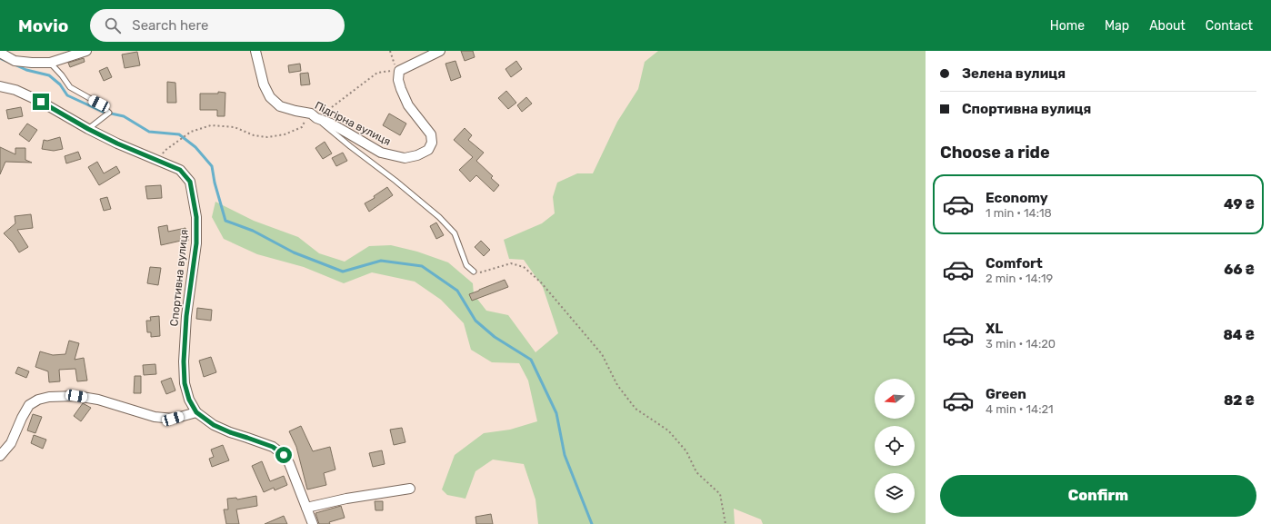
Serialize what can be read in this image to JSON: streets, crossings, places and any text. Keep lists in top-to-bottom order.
{
  "streets": {
    "street": ["Підгірна вулиця", "Спортивна вулиця"]
  },
  "north": "left",
  "page": {
    "header": "Movio",
    "search": "Search here",
    "nav": [
      "Home",
      "Map",
      "About",
      "Contact"
    ],
    "banner": ["Зелена вулиця", "Спортивна вулиця"],
    "heading": "Choose a ride",
    "list": [
      {
        "name": "Economy",
        "note": "1 min · 14:18",
        "value": "49 ₴"
      },
      {
        "name": "Comfort",
        "note": "2 min · 14:19",
        "value": "66 ₴"
      },
      {
        "name": "XL",
        "note": "3 min · 14:20",
        "value": "84 ₴"
      },
      {
        "name": "Green",
        "note": "4 min · 14:21",
        "value": "82 ₴"
      }
    ],
    "buttons": "Confirm"
  }
}
